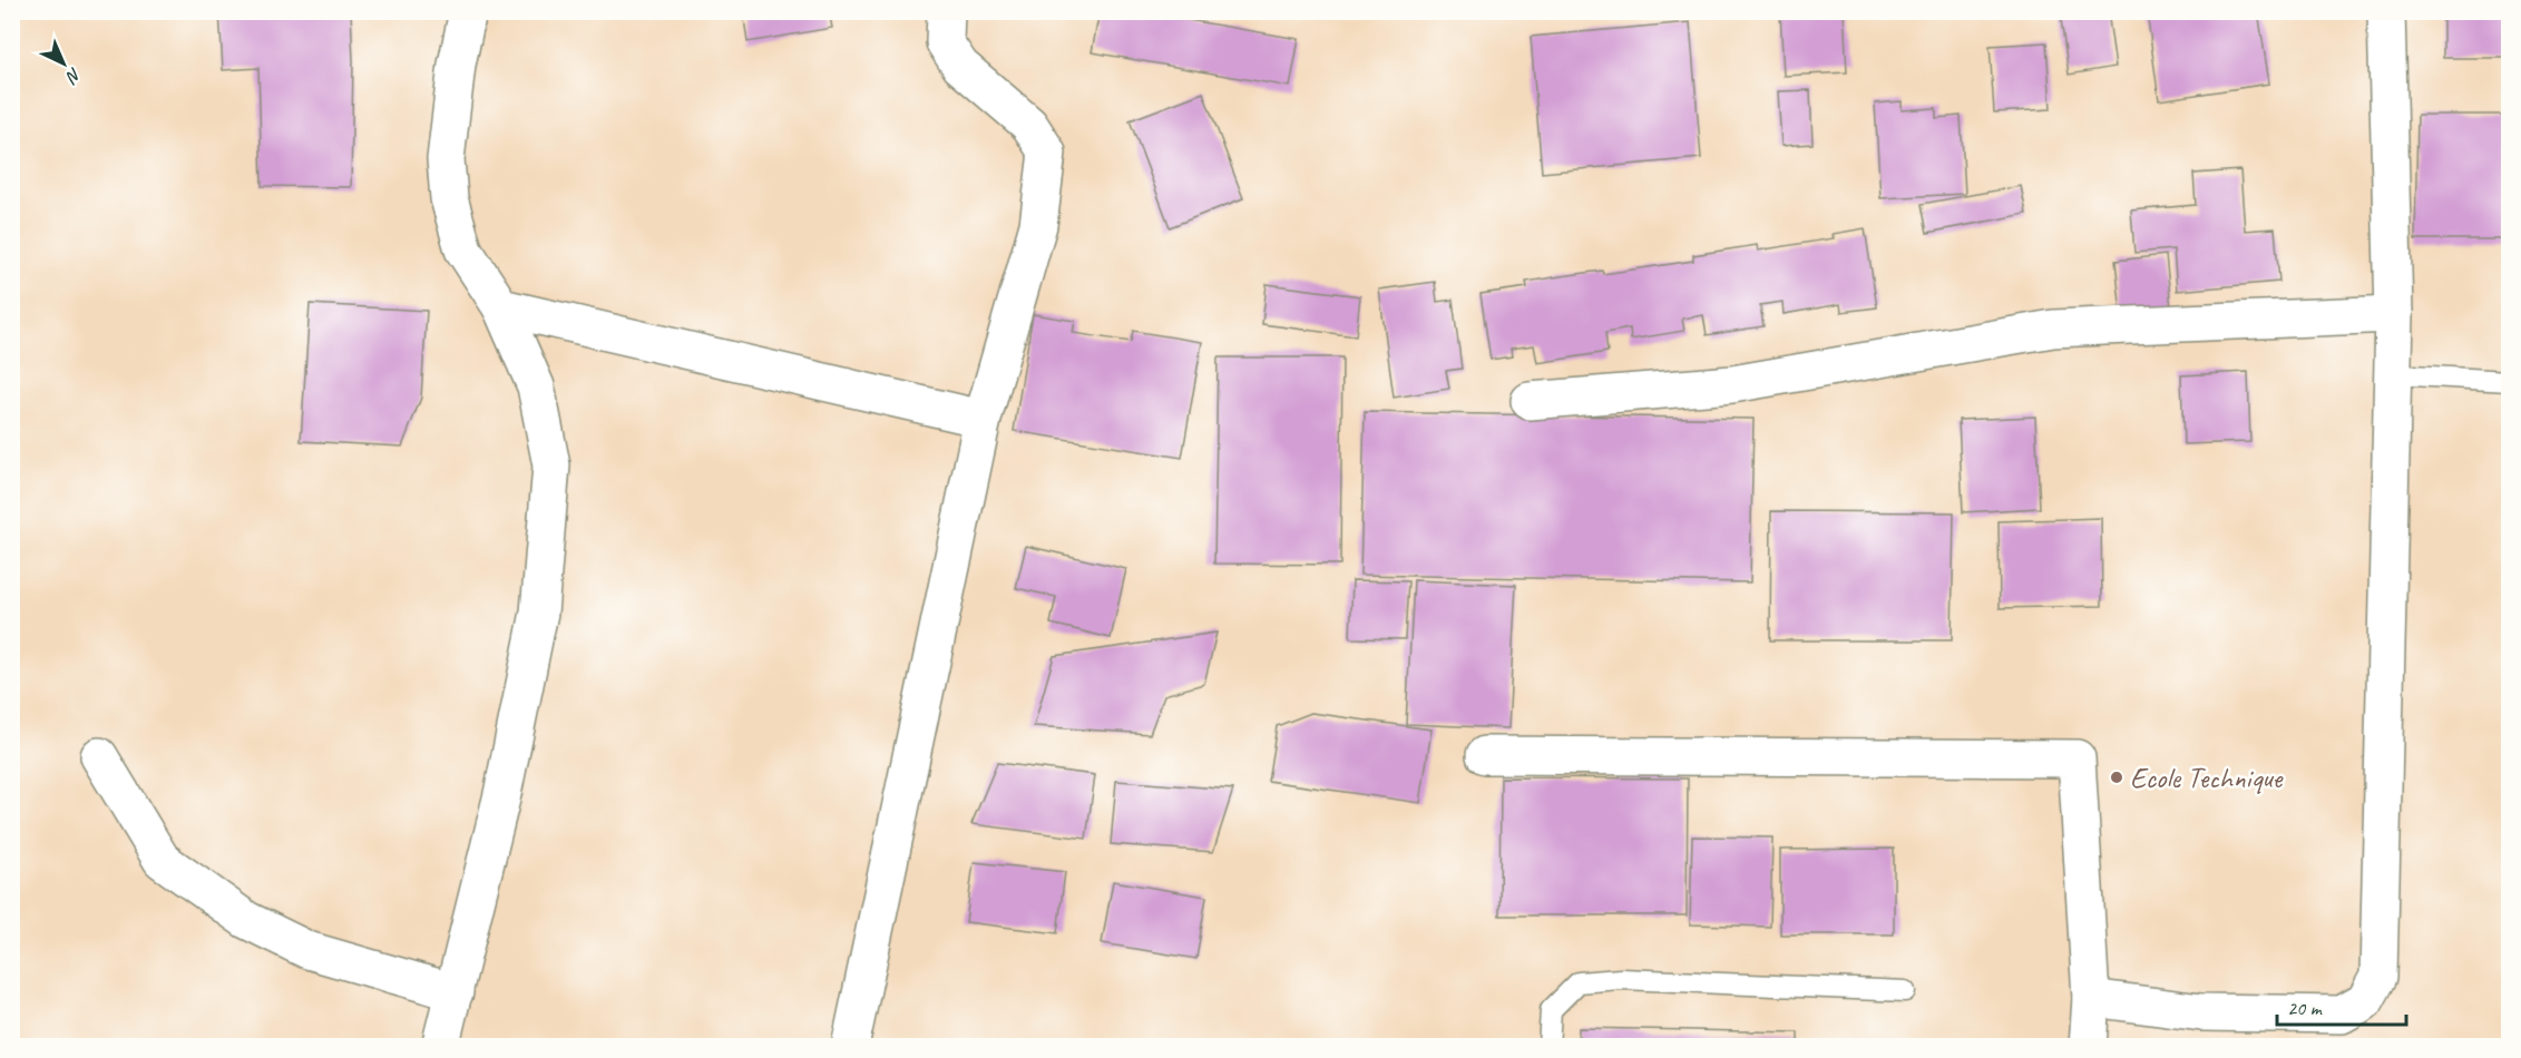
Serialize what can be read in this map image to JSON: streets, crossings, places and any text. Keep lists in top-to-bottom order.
{
  "places": ["Ecole Technique"],
  "scale_bar": "20 m",
  "north": "bottom right"
}
